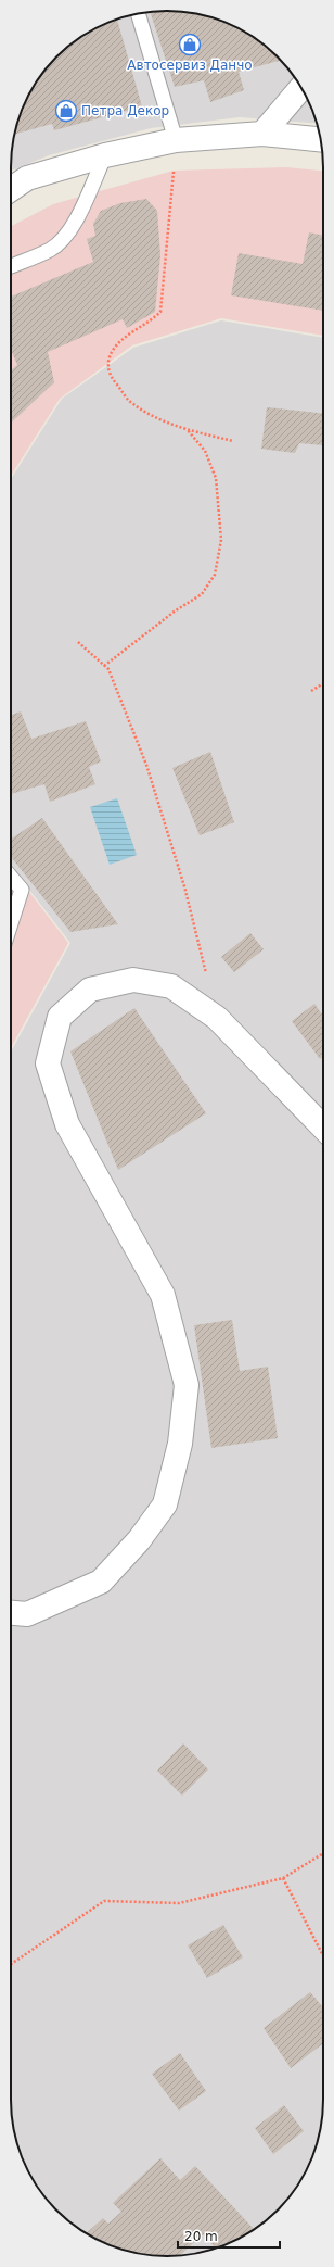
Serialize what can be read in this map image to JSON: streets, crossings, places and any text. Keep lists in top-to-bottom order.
{
  "places": {
    "shop": ["Автосервиз Данчо", "Петра Декор"]
  },
  "scale_bar": "20 m"
}
